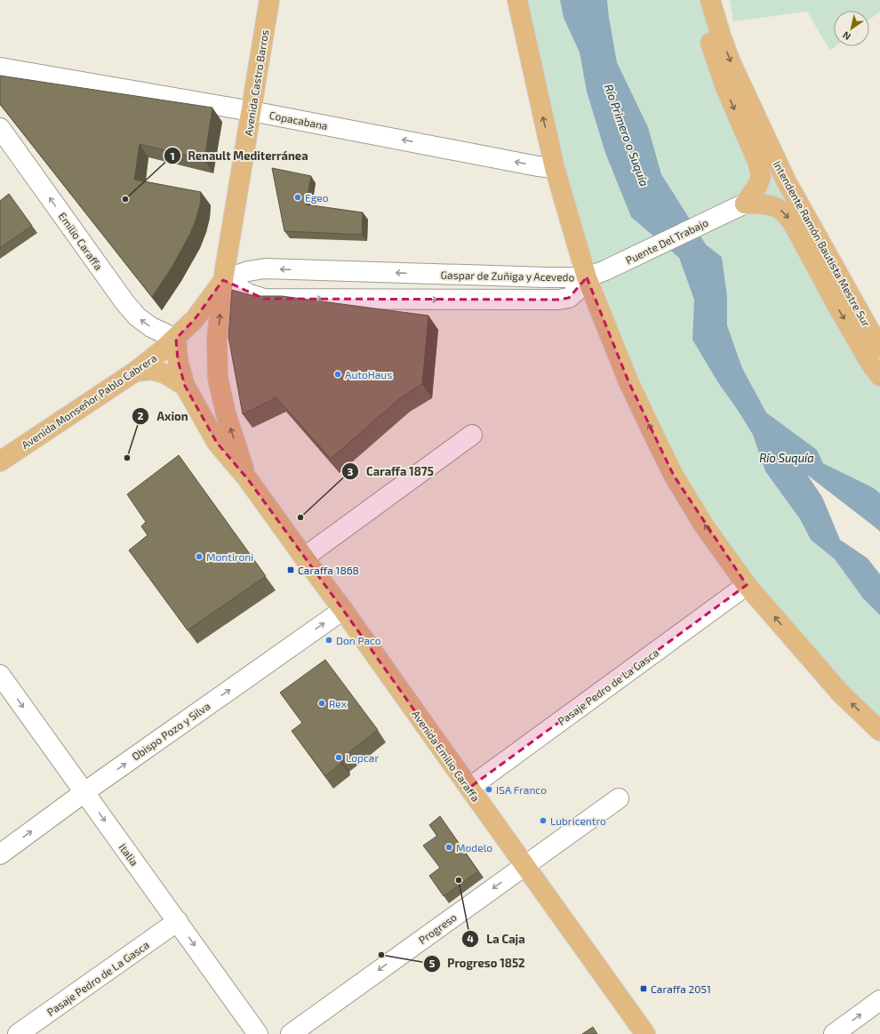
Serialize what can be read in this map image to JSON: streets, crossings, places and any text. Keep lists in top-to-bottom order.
{
  "streets": {
    "main road": [
      "Avenida Castro Barros",
      "Intendente Ramón Bautista Mestre Sur",
      "Avenida Monseñor Pablo Cabrera",
      "Avenida Emilio Caraffa"
    ],
    "street": [
      "Copacabana",
      "Emilio Caraffa",
      "Puente Del Trabajo",
      "Gaspar de Zuñiga y Acevedo",
      "Pasaje Pedro de La Gasca",
      "Obispo Pozo y Silva",
      "Italia",
      "Progreso"
    ]
  },
  "crossings": [
    ["Avenida Castro Barros", "Copacabana"],
    ["Avenida Castro Barros", "Emilio Caraffa"],
    ["Avenida Castro Barros", "Gaspar de Zuñiga y Acevedo"],
    ["Avenida Castro Barros", "Avenida Monseñor Pablo Cabrera"],
    ["Avenida Castro Barros", "Avenida Emilio Caraffa"],
    ["Emilio Caraffa", "Avenida Monseñor Pablo Cabrera"],
    ["Emilio Caraffa", "Avenida Emilio Caraffa"],
    ["Puente Del Trabajo", "Gaspar de Zuñiga y Acevedo"],
    ["Gaspar de Zuñiga y Acevedo", "Avenida Emilio Caraffa"],
    ["Avenida Monseñor Pablo Cabrera", "Avenida Emilio Caraffa"],
    ["Pasaje Pedro de La Gasca", "Avenida Emilio Caraffa"],
    ["Pasaje Pedro de La Gasca", "Italia"],
    ["Obispo Pozo y Silva", "Avenida Emilio Caraffa"],
    ["Obispo Pozo y Silva", "Italia"],
    ["Avenida Emilio Caraffa", "Progreso"]
  ],
  "one_way": [
    "Copacabana",
    "Emilio Caraffa",
    "Obispo Pozo y Silva",
    "Italia",
    "Progreso"
  ],
  "water": ["Río Primero o Suquía", "Río Suquía"],
  "places": {
    "other": [
      "Egeo",
      "Renault Mediterránea",
      "AutoHaus",
      "Axion",
      "Caraffa 1875",
      "Montironi",
      "Don Paco",
      "Rex",
      "Lopcar",
      "ISA Franco",
      "Lubricentro",
      "Modelo",
      "La Caja",
      "Progreso 1852"
    ],
    "transit": ["Caraffa 1868", "Caraffa 2051"]
  },
  "north": "bottom left"
}
